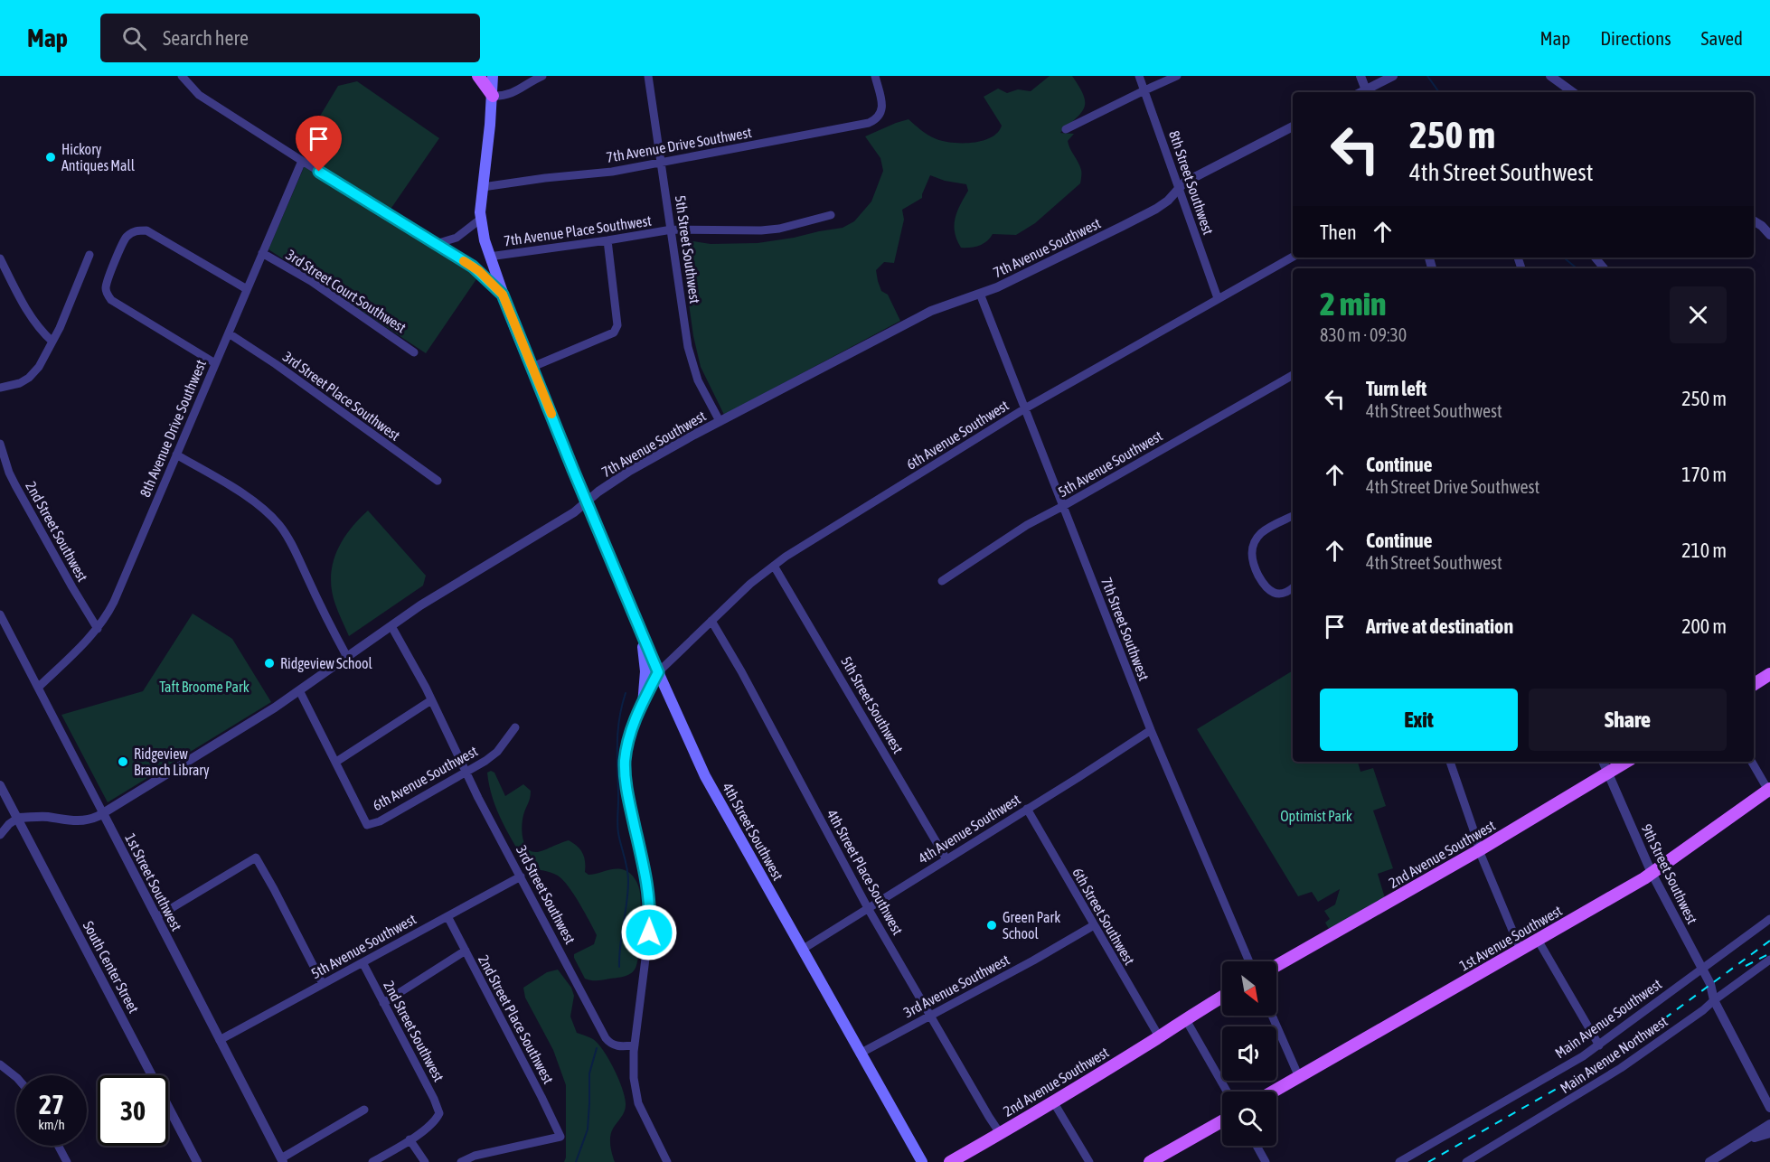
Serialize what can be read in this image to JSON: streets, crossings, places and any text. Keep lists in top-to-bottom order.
{
  "streets": {
    "main road": ["4th Street Southwest", "2nd Avenue Southwest", "1st Avenue Southwest"],
    "street": [
      "7th Avenue Drive Southwest",
      "8th Street Southwest",
      "7th Avenue Place Southwest",
      "7th Avenue Southwest",
      "5th Street Southwest",
      "3rd Street Court Southwest",
      "3rd Street Place Southwest",
      "8th Avenue Drive Southwest",
      "6th Avenue Southwest",
      "5th Avenue Southwest",
      "2nd Street Southwest",
      "7th Street Southwest",
      "4th Avenue Southwest",
      "4th Street Place Southwest",
      "9th Street Southwest",
      "1st Street Southwest",
      "3rd Street Southwest",
      "6th Street Southwest",
      "South Center Street",
      "3rd Avenue Southwest",
      "Main Avenue Southwest",
      "2nd Street Place Southwest",
      "Main Avenue Northwest"
    ]
  },
  "crossings": [
    ["7th Avenue Drive Southwest", "5th Street Southwest"],
    ["7th Avenue Drive Southwest", "4th Street Southwest"],
    ["8th Street Southwest", "7th Avenue Southwest"],
    ["8th Street Southwest", "6th Avenue Southwest"],
    ["7th Avenue Place Southwest", "5th Street Southwest"],
    ["7th Avenue Place Southwest", "4th Street Southwest"],
    ["7th Avenue Southwest", "5th Street Southwest"],
    ["7th Avenue Southwest", "7th Street Southwest"],
    ["7th Avenue Southwest", "4th Street Southwest"],
    ["7th Avenue Southwest", "1st Street Southwest"],
    ["7th Avenue Southwest", "3rd Street Southwest"],
    ["7th Avenue Southwest", "South Center Street"],
    ["5th Street Southwest", "6th Avenue Southwest"],
    ["5th Street Southwest", "4th Avenue Southwest"],
    ["3rd Street Court Southwest", "8th Avenue Drive Southwest"],
    ["3rd Street Place Southwest", "8th Avenue Drive Southwest"],
    ["8th Avenue Drive Southwest", "2nd Street Southwest"],
    ["8th Avenue Drive Southwest", "1st Street Southwest"],
    ["6th Avenue Southwest", "7th Street Southwest"],
    ["6th Avenue Southwest", "4th Street Southwest"],
    ["6th Avenue Southwest", "4th Street Place Southwest"],
    ["6th Avenue Southwest", "3rd Street Southwest"],
    ["5th Avenue Southwest", "2nd Street Southwest"],
    ["5th Avenue Southwest", "7th Street Southwest"],
    ["5th Avenue Southwest", "1st Street Southwest"],
    ["5th Avenue Southwest", "3rd Street Southwest"],
    ["5th Avenue Southwest", "2nd Street Place Southwest"],
    ["7th Street Southwest", "4th Avenue Southwest"],
    ["4th Avenue Southwest", "4th Street Southwest"],
    ["4th Avenue Southwest", "4th Street Place Southwest"],
    ["4th Avenue Southwest", "6th Street Southwest"],
    ["4th Street Southwest", "3rd Avenue Southwest"],
    ["2nd Avenue Southwest", "4th Street Place Southwest"],
    ["2nd Avenue Southwest", "9th Street Southwest"],
    ["2nd Avenue Southwest", "6th Street Southwest"],
    ["4th Street Place Southwest", "3rd Avenue Southwest"],
    ["9th Street Southwest", "1st Avenue Southwest"],
    ["9th Street Southwest", "Main Avenue Southwest"],
    ["9th Street Southwest", "Main Avenue Northwest"],
    ["6th Street Southwest", "3rd Avenue Southwest"]
  ],
  "parks": ["Taft Broome Park", "Optimist Park"],
  "places": [
    "Hickory Antiques Mall",
    "Ridgeview School",
    "Ridgeview Branch Library",
    "Green Park School"
  ],
  "north": "bottom right",
  "page": {
    "header": "Map",
    "search": "Search here",
    "nav": ["Map", "Directions", "Saved"],
    "turn": ["250 m", "4th Street Southwest"],
    "then": "Then",
    "heading": ["2 min", "830 m · 09:30"],
    "list": [
      {
        "name": "Turn left",
        "note": "4th Street Southwest",
        "value": "250 m"
      },
      {
        "name": "Continue",
        "note": "4th Street Drive Southwest",
        "value": "170 m"
      },
      {
        "name": "Continue",
        "note": "4th Street Southwest",
        "value": "210 m"
      },
      {
        "name": "Arrive at destination",
        "value": "200 m"
      }
    ],
    "buttons": ["Exit", "Share"],
    "speed": "27 km/h",
    "limit": "30"
  }
}
